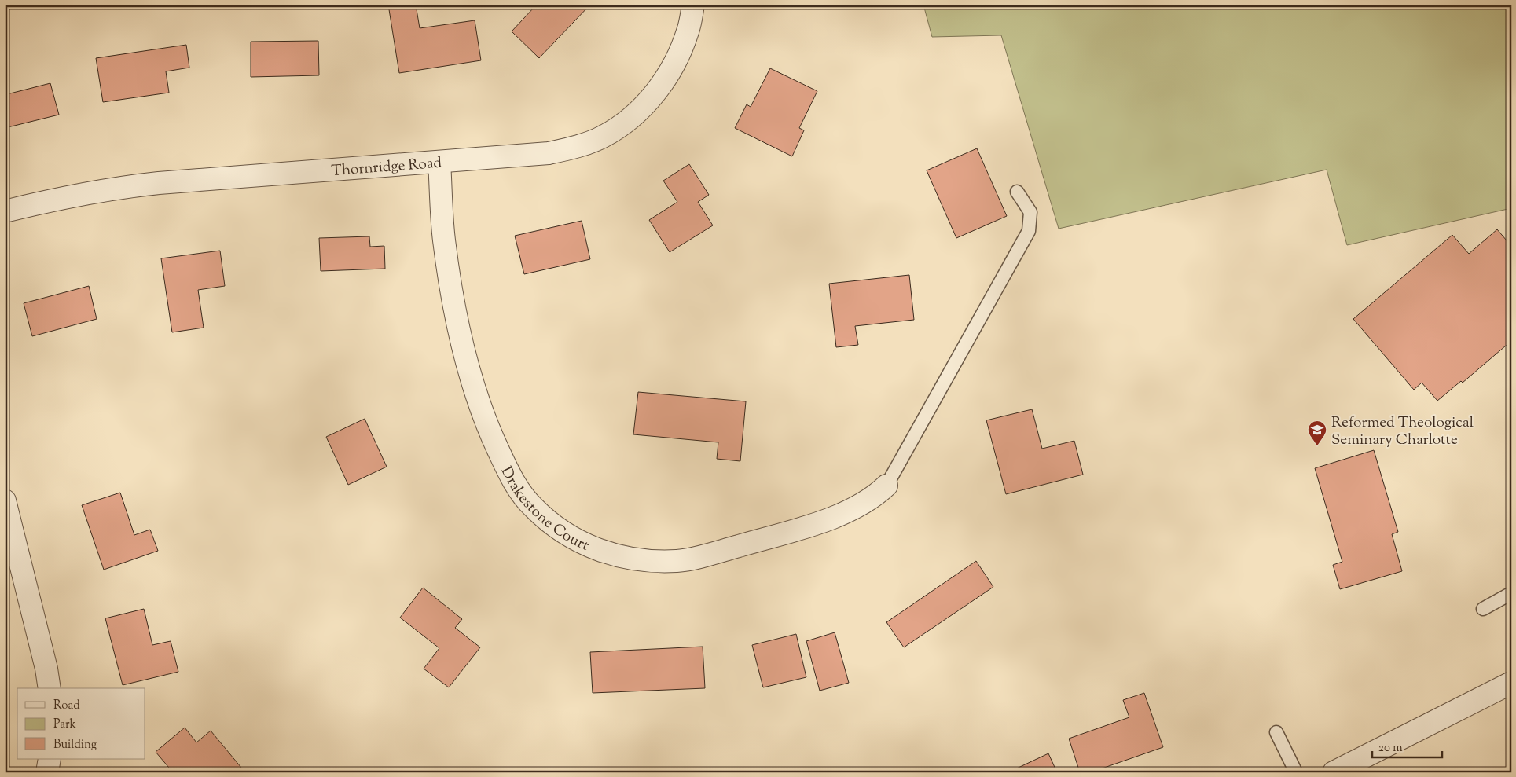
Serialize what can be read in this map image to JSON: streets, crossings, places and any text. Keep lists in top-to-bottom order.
{
  "streets": {
    "street": ["Thornridge Road", "Drakestone Court"]
  },
  "crossings": [
    ["Thornridge Road", "Drakestone Court"]
  ],
  "places": {
    "school or university": ["Reformed Theological Seminary Charlotte"]
  },
  "legend": ["Road", "Park", "Building"],
  "scale_bar": "20 m"
}
